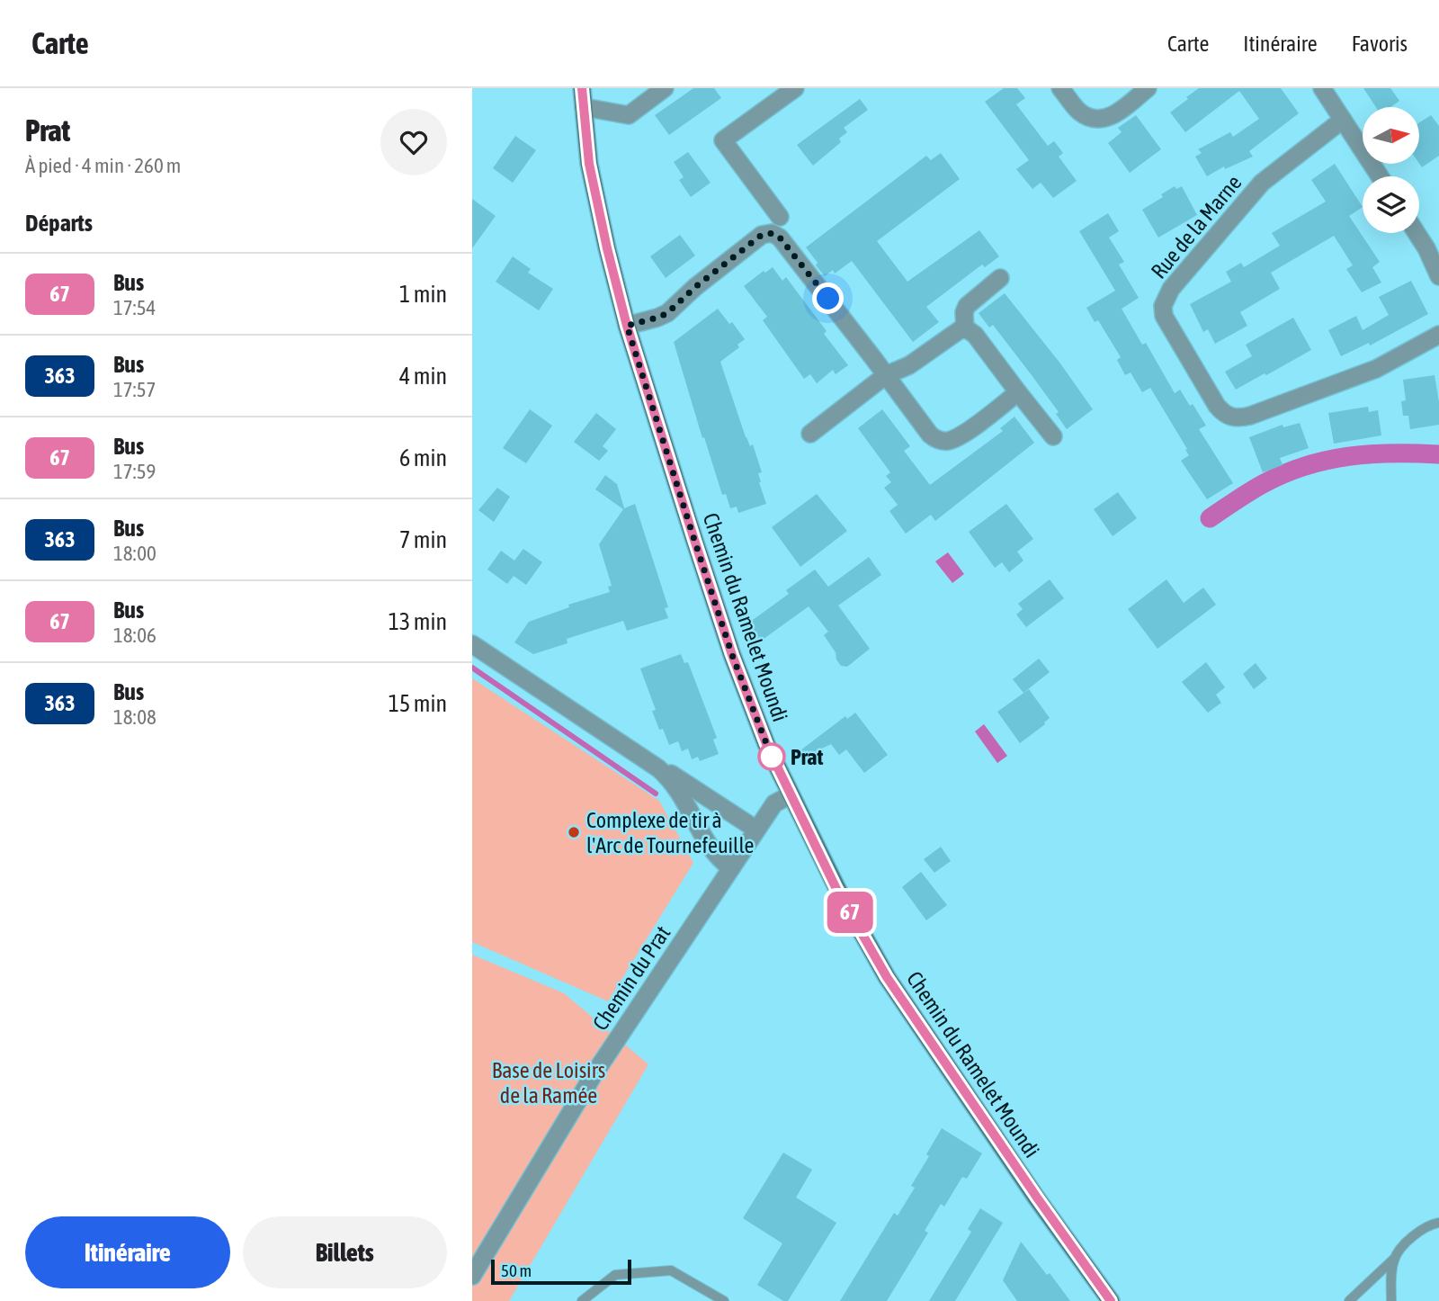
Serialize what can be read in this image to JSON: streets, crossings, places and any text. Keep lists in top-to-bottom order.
{
  "streets": {
    "main road": ["Chemin du Ramelet Moundi"],
    "street": ["Rue de la Marne", "Chemin du Prat"]
  },
  "crossings": [
    ["Chemin du Ramelet Moundi", "Chemin du Prat"]
  ],
  "parks": ["Base de Loisirs de la Ramée"],
  "places": ["Prat", "Complexe de tir à l'Arc de Tournefeuille"],
  "lines": ["bus line 67"],
  "scale_bar": "50 m",
  "north": "right",
  "page": {
    "header": "Carte",
    "nav": ["Carte", "Itinéraire", "Favoris"],
    "heading": [
      ["Prat", "À pied · 4 min · 260 m"],
      "Départs"
    ],
    "on_map": "67",
    "list": [
      {
        "mark": "67",
        "name": "Bus",
        "note": "17:54",
        "value": "1 min"
      },
      {
        "mark": "363",
        "name": "Bus",
        "note": "17:57",
        "value": "4 min"
      },
      {
        "mark": "67",
        "name": "Bus",
        "note": "17:59",
        "value": "6 min"
      },
      {
        "mark": "363",
        "name": "Bus",
        "note": "18:00",
        "value": "7 min"
      },
      {
        "mark": "67",
        "name": "Bus",
        "note": "18:06",
        "value": "13 min"
      },
      {
        "mark": "363",
        "name": "Bus",
        "note": "18:08",
        "value": "15 min"
      }
    ],
    "buttons": ["Itinéraire", "Billets"],
    "scale": "50 m"
  }
}
